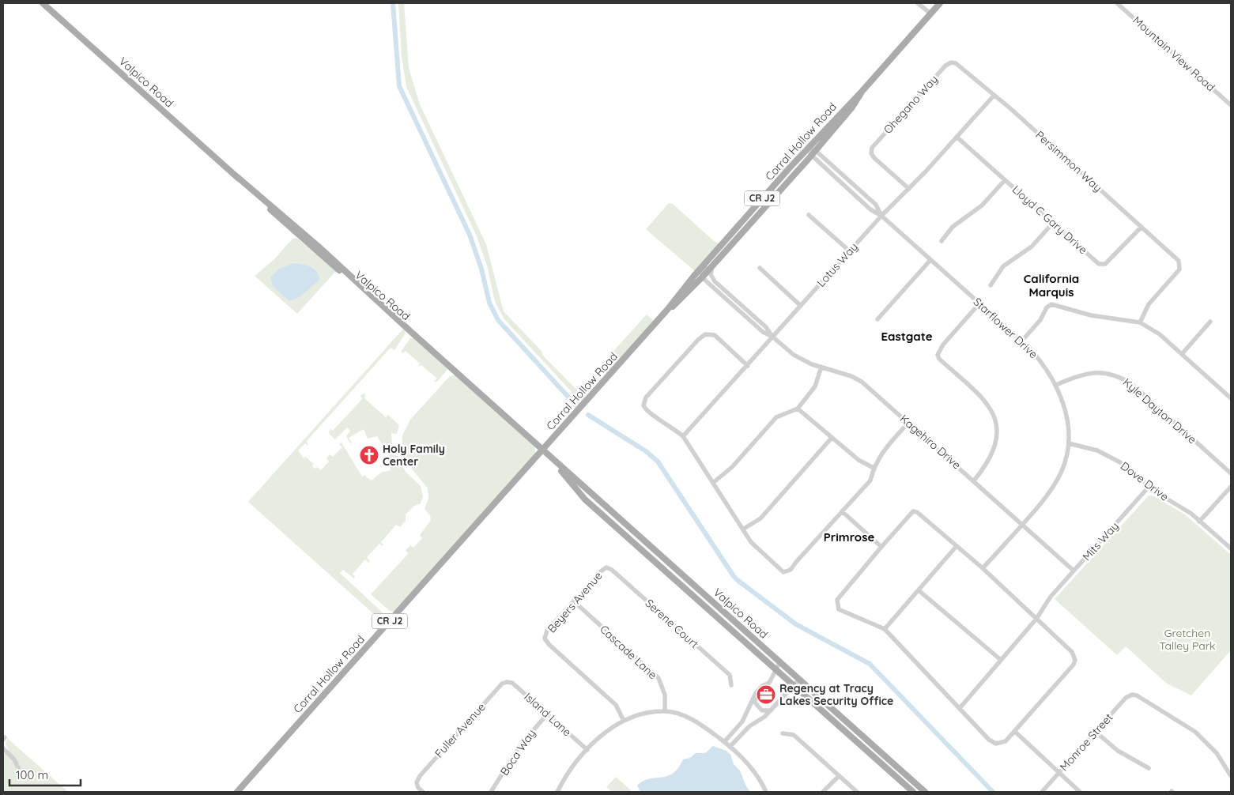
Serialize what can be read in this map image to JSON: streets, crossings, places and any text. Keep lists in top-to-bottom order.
{
  "streets": {
    "main road": ["Valpico Road", "Corral Hollow Road", "CR J2"],
    "street": [
      "Mountain View Road",
      "Ohegano Way",
      "Persimmon Way",
      "Lloyd C Gary Drive",
      "Lotus Way",
      "Starflower Drive",
      "Kyle Dayton Drive",
      "Kagehiro Drive",
      "Dove Drive",
      "Mits Way",
      "Beyers Avenue",
      "Serene Court",
      "Cascade Lane",
      "Island Lane",
      "Fuller Avenue",
      "Monroe Street",
      "Boca Way"
    ]
  },
  "crossings": [
    ["Valpico Road", "Corral Hollow Road"],
    ["Ohegano Way", "Persimmon Way"],
    ["Ohegano Way", "Lotus Way"],
    ["Corral Hollow Road", "Starflower Drive"],
    ["Persimmon Way", "Lloyd C Gary Drive"],
    ["Persimmon Way", "Lotus Way"],
    ["Lloyd C Gary Drive", "Lotus Way"],
    ["Lotus Way", "Starflower Drive"],
    ["Lotus Way", "Kagehiro Drive"],
    ["Starflower Drive", "Kyle Dayton Drive"],
    ["Starflower Drive", "Kagehiro Drive"],
    ["Starflower Drive", "Dove Drive"],
    ["Kagehiro Drive", "Mits Way"],
    ["Dove Drive", "Mits Way"],
    ["Beyers Avenue", "Serene Court"],
    ["Beyers Avenue", "Cascade Lane"],
    ["Island Lane", "Fuller Avenue"],
    ["Island Lane", "Boca Way"]
  ],
  "districts": ["California Marquis", "Eastgate", "Primrose"],
  "parks": ["Gretchen Talley Park"],
  "places": {
    "church": ["Holy Family Center"],
    "office": ["Regency at Tracy Lakes Security Office"]
  },
  "scale_bar": "100 m"
}
